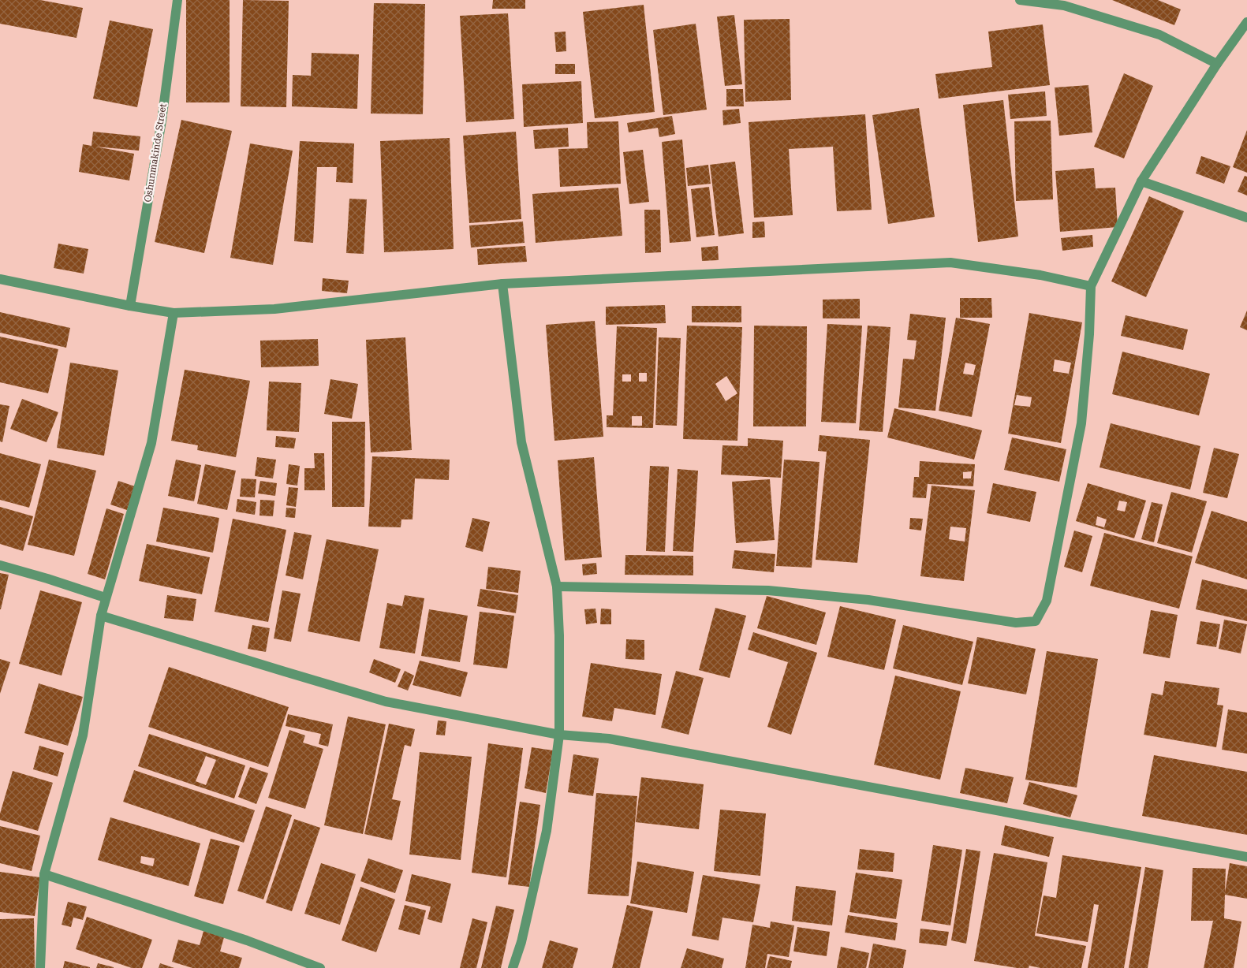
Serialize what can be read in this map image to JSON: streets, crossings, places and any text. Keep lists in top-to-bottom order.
{
  "streets": {
    "street": ["Oshunmakinde Street"]
  }
}
